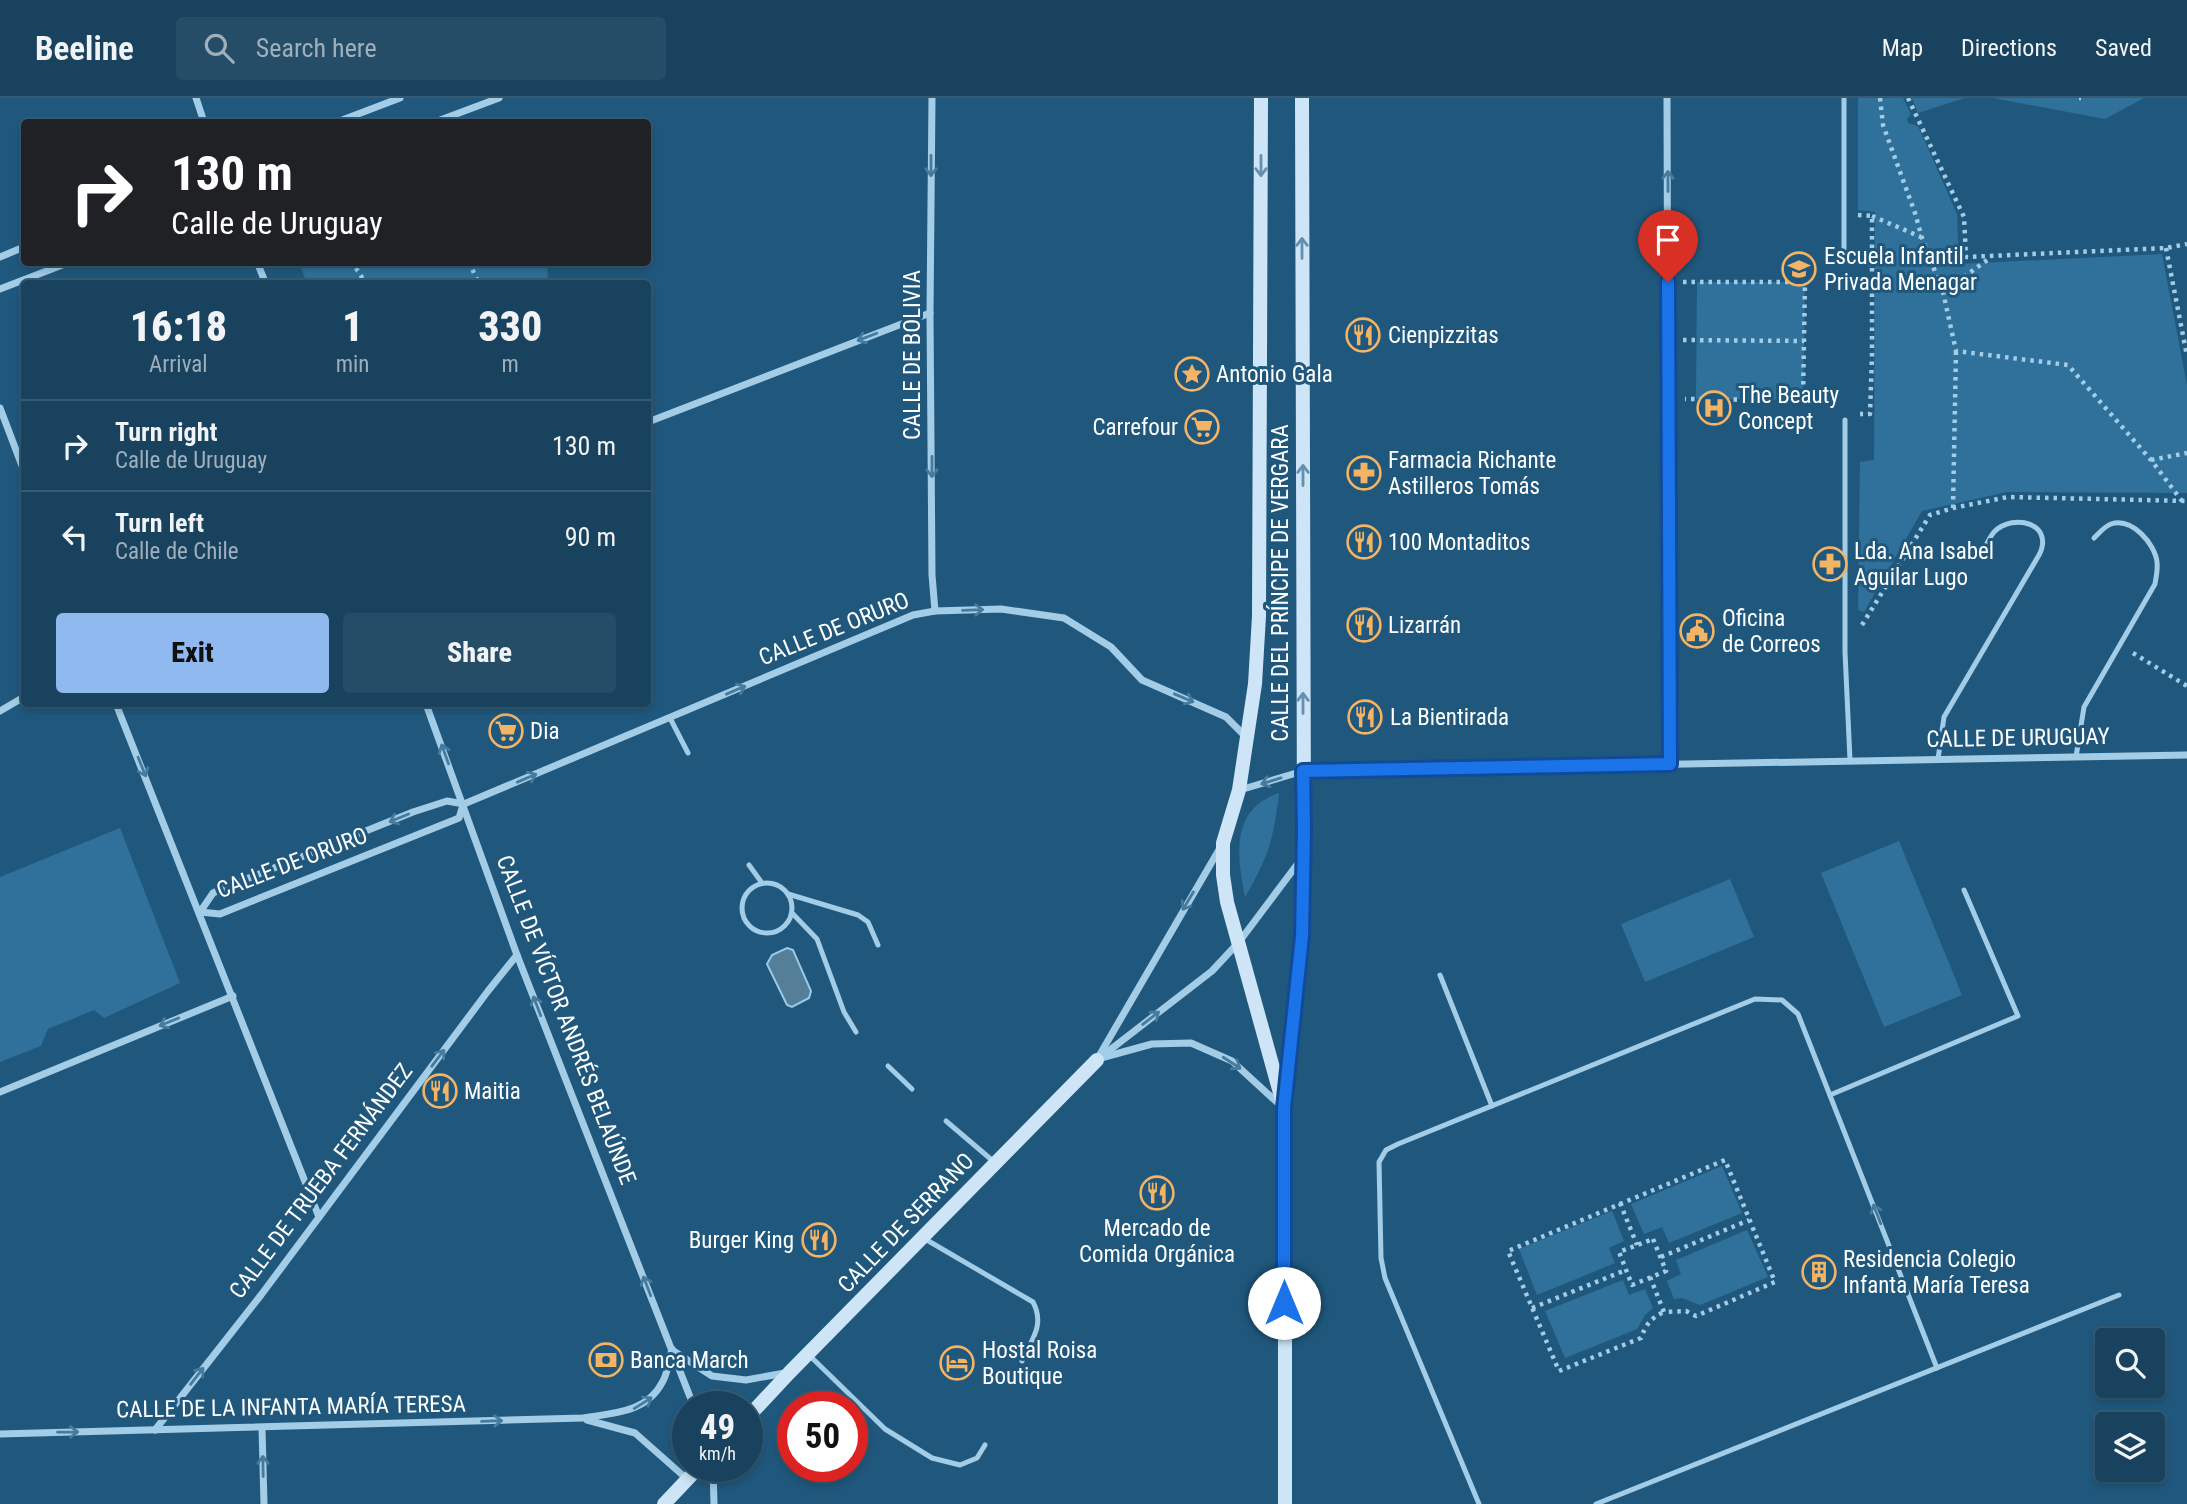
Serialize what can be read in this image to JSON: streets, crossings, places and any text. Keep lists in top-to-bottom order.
{
  "streets": {
    "main road": ["CALLE DEL PRÍNCIPE DE VERGARA", "CALLE DE SERRANO"],
    "street": [
      "CALLE DE BOLIVIA",
      "CALLE DE ORURO",
      "CALLE DE URUGUAY",
      "CALLE DE VÍCTOR ANDRÉS BELAÚNDE",
      "CALLE DE TRUEBA FERNÁNDEZ",
      "CALLE DE LA INFANTA MARÍA TERESA"
    ]
  },
  "crossings": [
    ["CALLE DE BOLIVIA", "CALLE DE ORURO"],
    ["CALLE DEL PRÍNCIPE DE VERGARA", "CALLE DE ORURO"],
    ["CALLE DEL PRÍNCIPE DE VERGARA", "CALLE DE URUGUAY"],
    ["CALLE DE ORURO", "CALLE DE VÍCTOR ANDRÉS BELAÚNDE"],
    ["CALLE DE VÍCTOR ANDRÉS BELAÚNDE", "CALLE DE TRUEBA FERNÁNDEZ"],
    ["CALLE DE VÍCTOR ANDRÉS BELAÚNDE", "CALLE DE LA INFANTA MARÍA TERESA"],
    ["CALLE DE TRUEBA FERNÁNDEZ", "CALLE DE LA INFANTA MARÍA TERESA"]
  ],
  "one_way": [
    "CALLE DE BOLIVIA",
    "CALLE DE VÍCTOR ANDRÉS BELAÚNDE",
    "CALLE DE TRUEBA FERNÁNDEZ",
    "CALLE DE LA INFANTA MARÍA TERESA"
  ],
  "places": {
    "school or university": ["Escuela Infantil Privada Menagar"],
    "restaurant": [
      "Cienpizzitas",
      "100 Montaditos",
      "Lizarrán",
      "La Bientirada",
      "Maitia",
      "Mercado de Comida Orgánica",
      "Burger King"
    ],
    "place": ["Antonio Gala"],
    "hospital": ["The Beauty Concept"],
    "supermarket": ["Carrefour", "Dia"],
    "pharmacy": ["Farmacia Richante Astilleros Tomás", "Lda. Ana Isabel Aguilar Lugo"],
    "public building": ["Oficina de Correos"],
    "building": ["Residencia Colegio Infanta María Teresa"],
    "bank": ["Banca March"],
    "hotel": ["Hostal Roisa Boutique"]
  },
  "page": {
    "header": "Beeline",
    "search": "Search here",
    "nav": ["Map", "Directions", "Saved"],
    "turn": ["130 m", "Calle de Uruguay"],
    "eta": [
      "16:18",
      "Arrival",
      "1",
      "min",
      "330",
      "m"
    ],
    "list": [
      {
        "name": "Turn right",
        "note": "Calle de Uruguay",
        "value": "130 m"
      },
      {
        "name": "Turn left",
        "note": "Calle de Chile",
        "value": "90 m"
      }
    ],
    "buttons": ["Exit", "Share"],
    "speed": "49 km/h",
    "limit": "50"
  }
}
